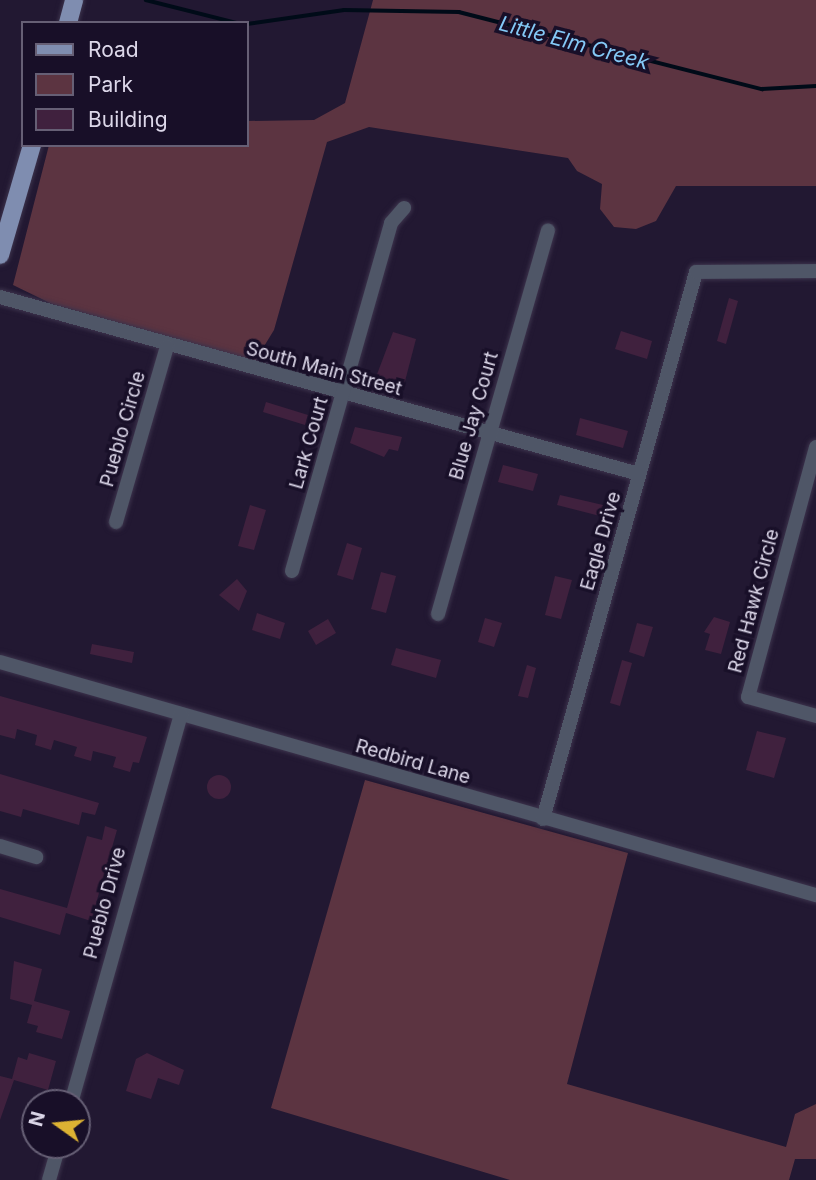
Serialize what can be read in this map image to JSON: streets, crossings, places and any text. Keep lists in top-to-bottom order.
{
  "streets": {
    "street": [
      "South Main Street",
      "Blue Jay Court",
      "Pueblo Circle",
      "Lark Court",
      "Eagle Drive",
      "Red Hawk Circle",
      "Redbird Lane",
      "Pueblo Drive"
    ]
  },
  "crossings": [
    ["South Main Street", "Blue Jay Court"],
    ["South Main Street", "Pueblo Circle"],
    ["South Main Street", "Lark Court"],
    ["South Main Street", "Eagle Drive"],
    ["Eagle Drive", "Redbird Lane"],
    ["Redbird Lane", "Pueblo Drive"]
  ],
  "water": ["Little Elm Creek"],
  "legend": ["Road", "Park", "Building"],
  "north": "left"
}
